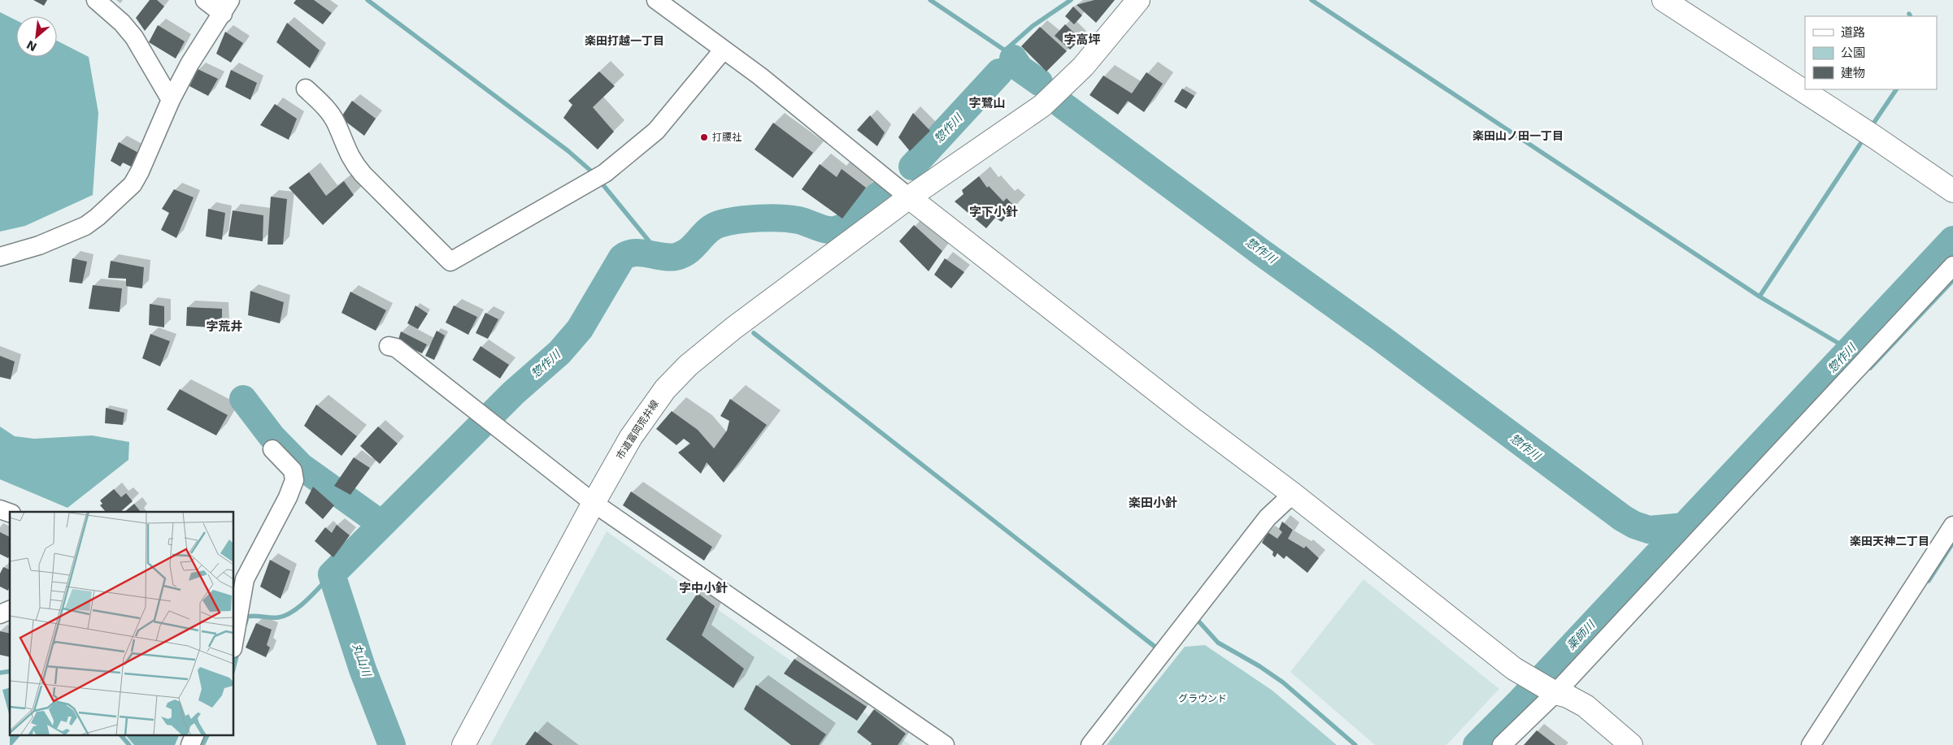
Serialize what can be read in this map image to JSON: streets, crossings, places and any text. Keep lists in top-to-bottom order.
{
  "streets": {
    "street": ["市道富岡荒井線"]
  },
  "districts": [
    "字高坪",
    "楽田打越一丁目",
    "字鷺山",
    "楽田山ノ田一丁目",
    "字下小針",
    "字荒井",
    "楽田小針",
    "楽田天神二丁目",
    "字中小針"
  ],
  "water": ["惣作川", "薬師川", "丸山川"],
  "parks": ["グラウンド"],
  "places": ["打腰社"],
  "legend": ["道路", "公園", "建物"],
  "north": "bottom left"
}
